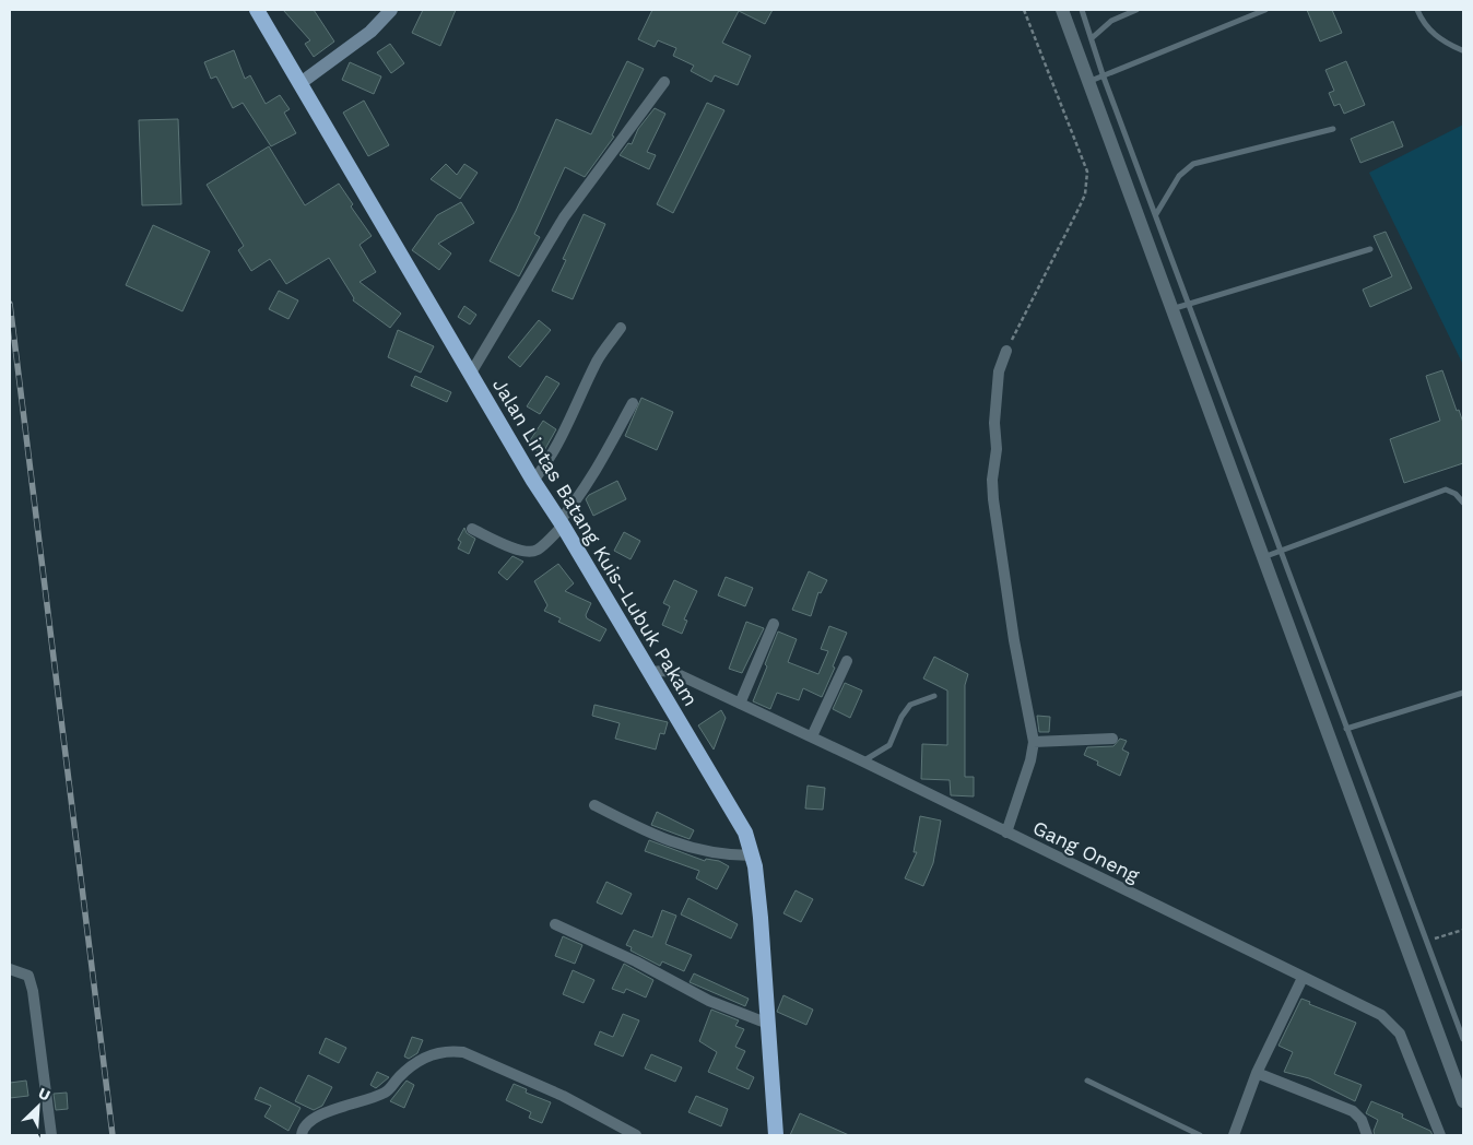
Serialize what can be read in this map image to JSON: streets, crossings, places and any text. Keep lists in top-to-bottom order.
{
  "streets": {
    "highway": ["Jalan Lintas Batang Kuis–Lubuk Pakam"],
    "street": ["Gang Oneng"]
  },
  "crossings": [
    ["Jalan Lintas Batang Kuis–Lubuk Pakam", "Gang Oneng"]
  ],
  "north": "top right"
}
